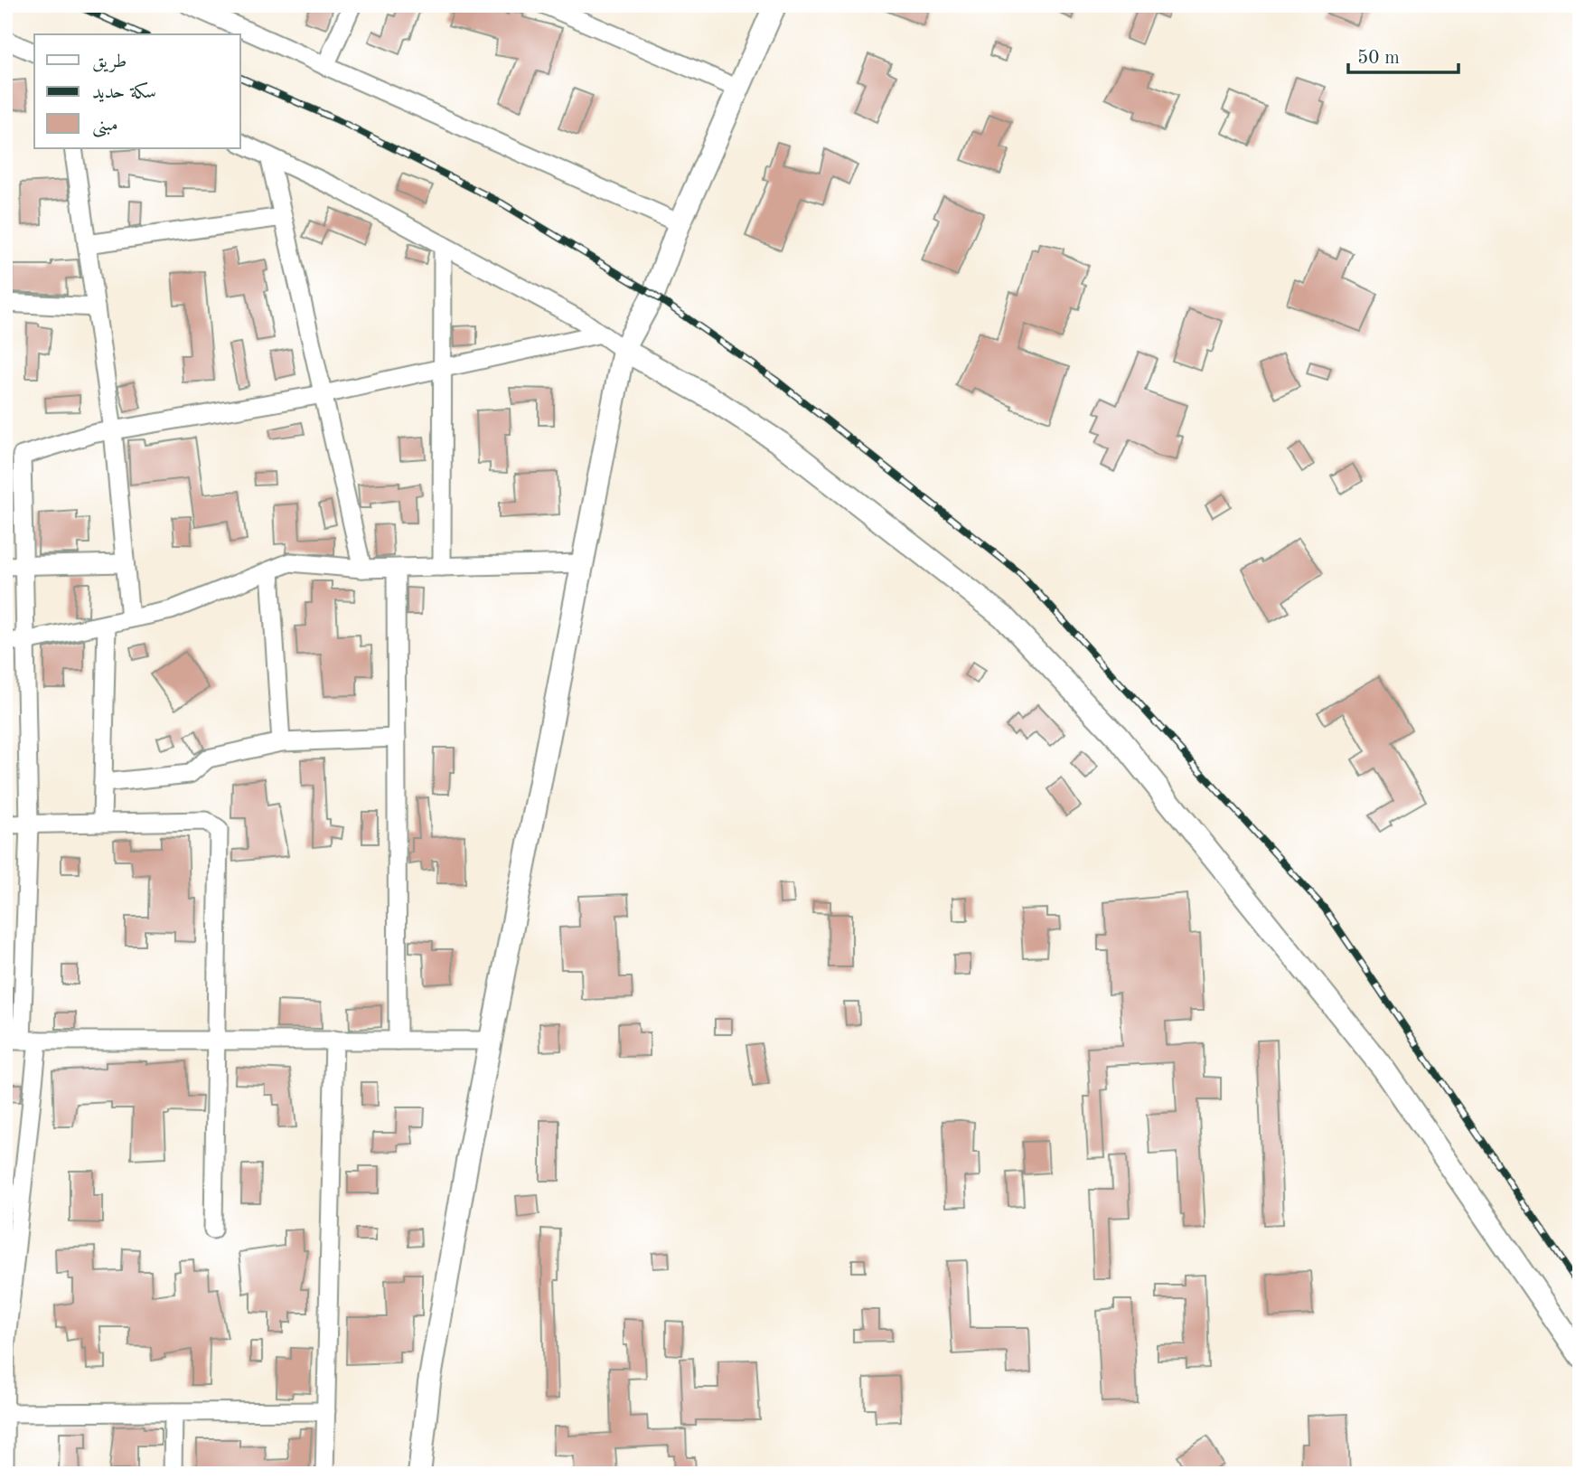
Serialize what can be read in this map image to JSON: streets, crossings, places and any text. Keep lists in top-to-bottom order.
{
  "legend": ["طريق", "سكة حديد", "مبنى"],
  "scale_bar": "50 m"
}
